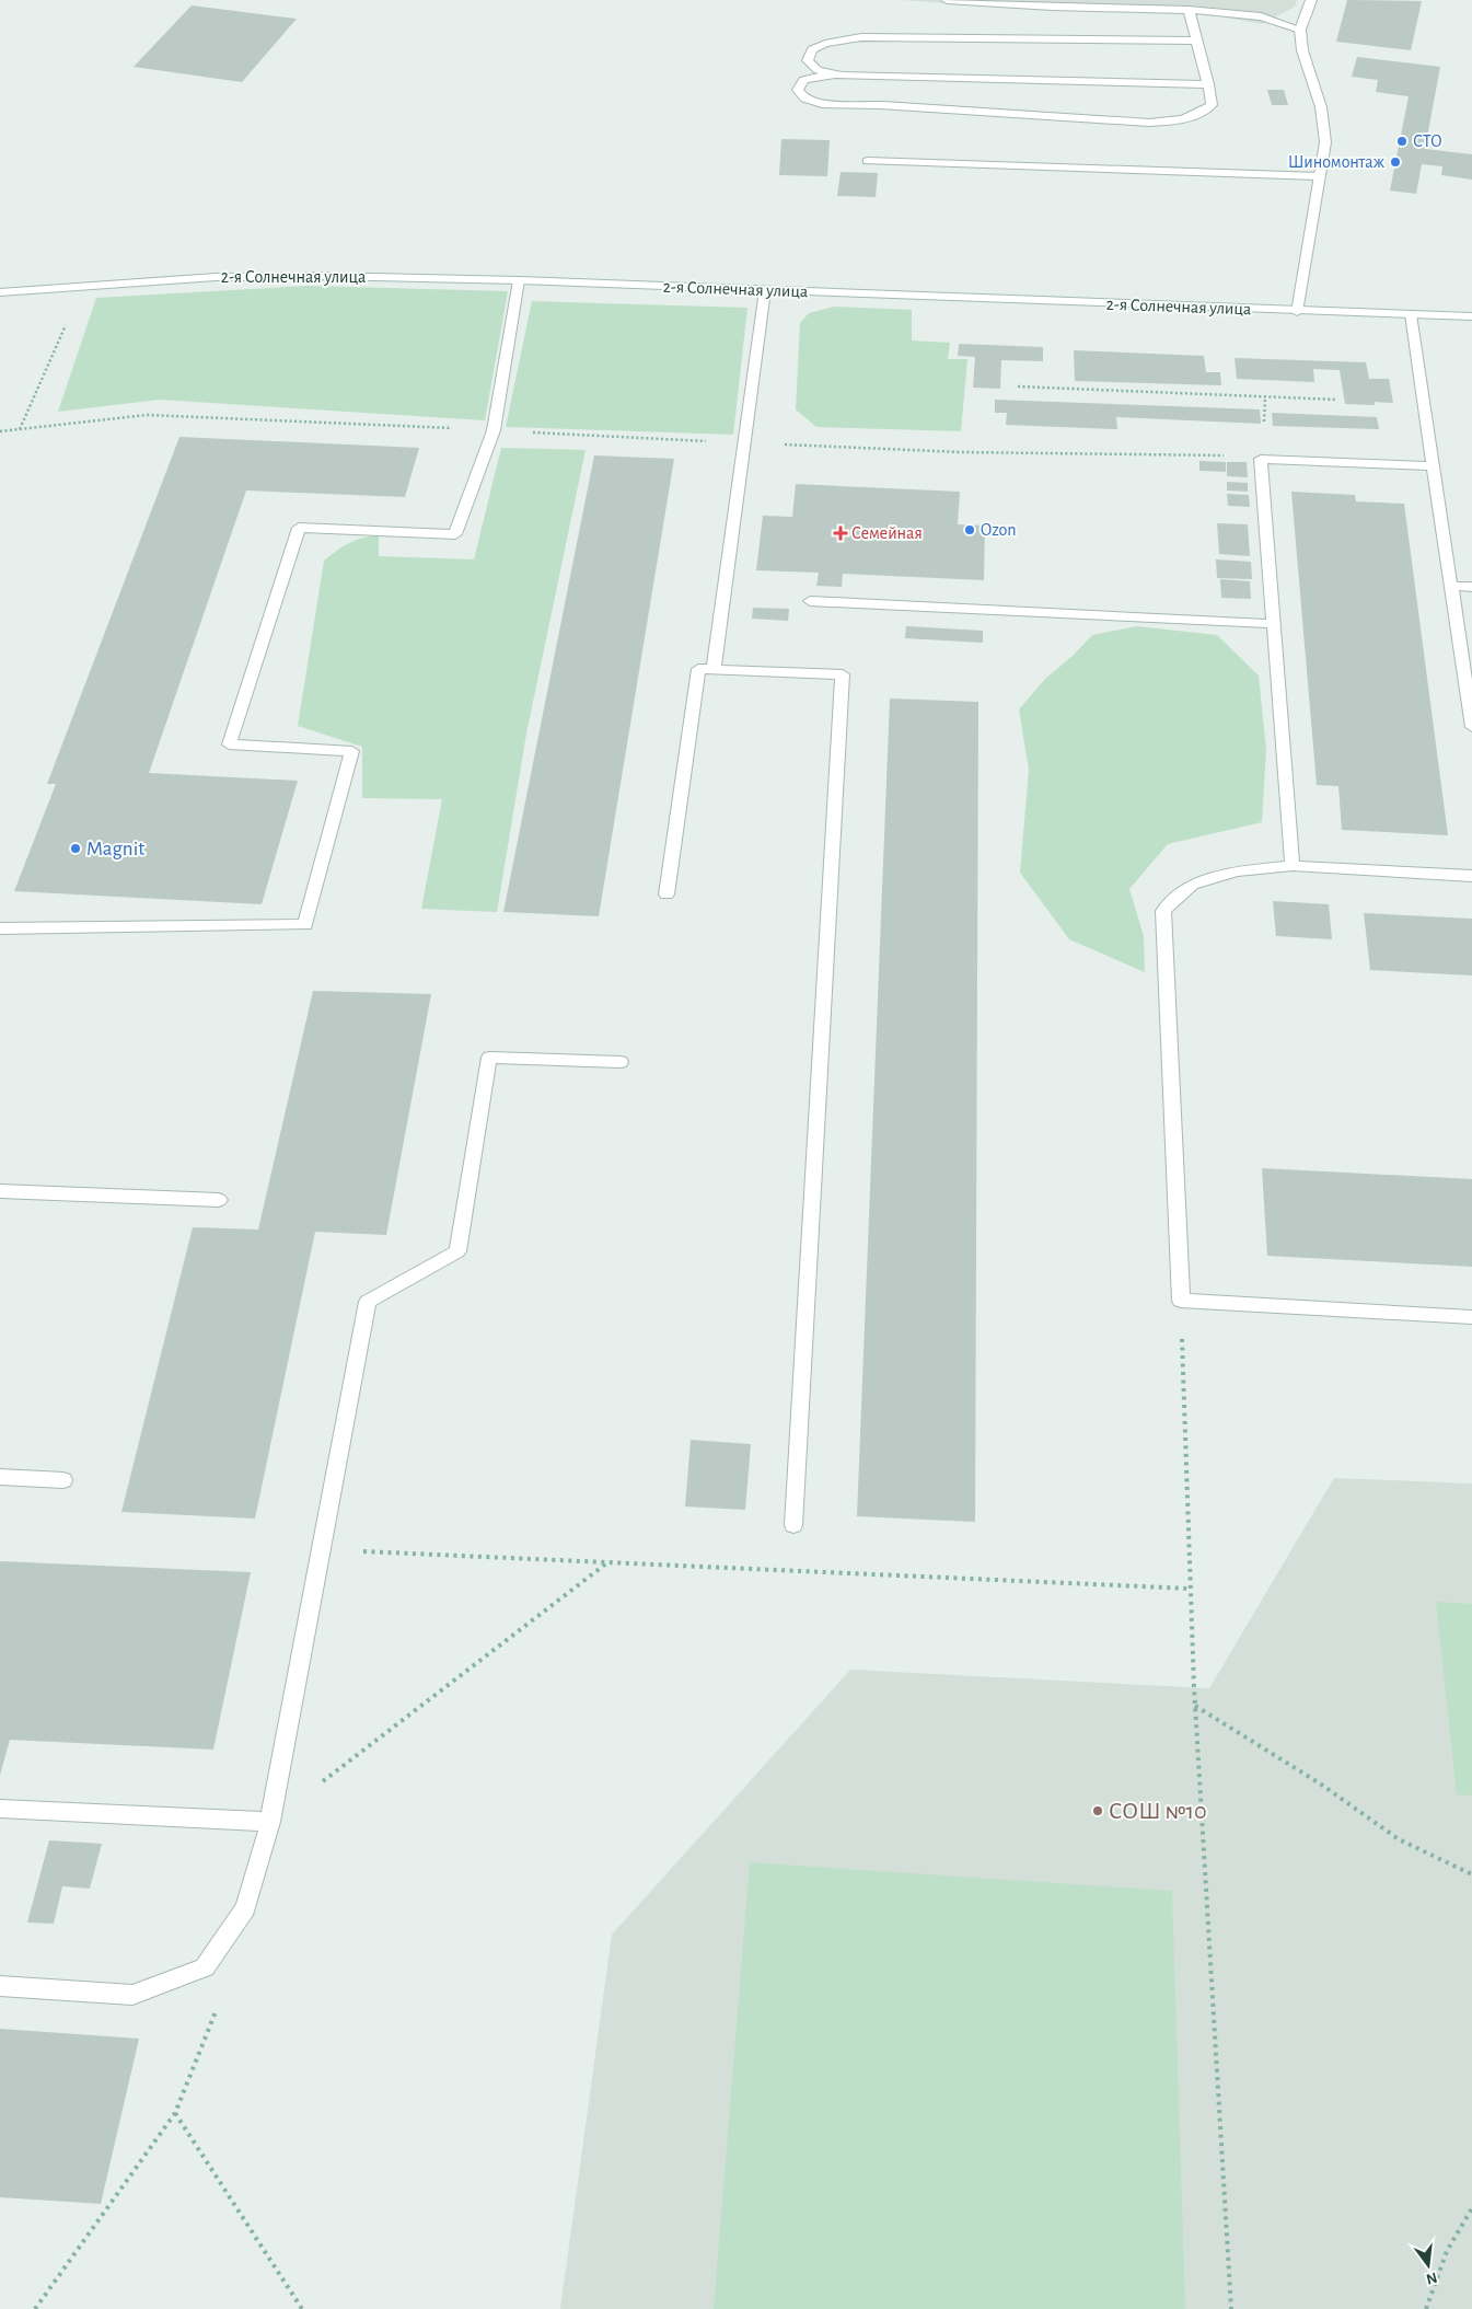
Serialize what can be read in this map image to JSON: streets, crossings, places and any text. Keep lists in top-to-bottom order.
{
  "streets": {
    "main road": ["2-я Солнечная улица"]
  },
  "places": {
    "other": [
      "СТО",
      "Шиномонтаж",
      "Ozon",
      "Magnit",
      "СОШ №10"
    ],
    "health": ["Семейная"]
  },
  "north": "bottom"
}
